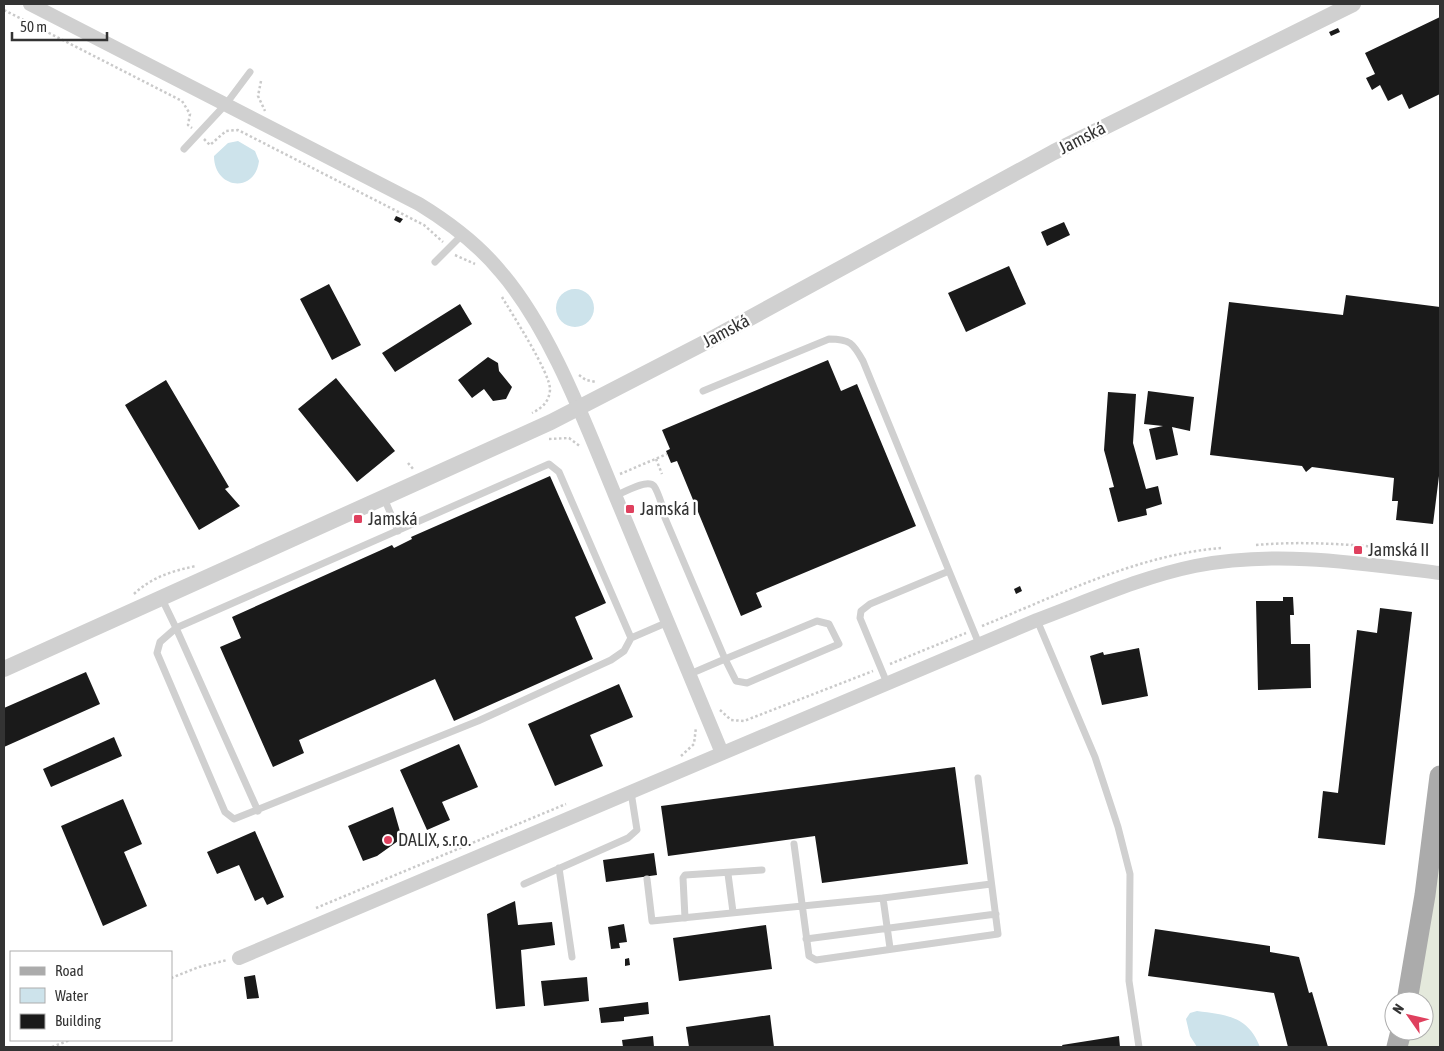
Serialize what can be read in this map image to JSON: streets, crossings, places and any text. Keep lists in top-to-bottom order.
{
  "streets": {
    "street": ["Jamská"]
  },
  "places": {
    "transit": ["Jamská I", "Jamská", "Jamská II"],
    "other": ["DALIX, s.r.o."]
  },
  "legend": ["Road", "Water", "Building"],
  "scale_bar": "50 m",
  "north": "top left"
}
